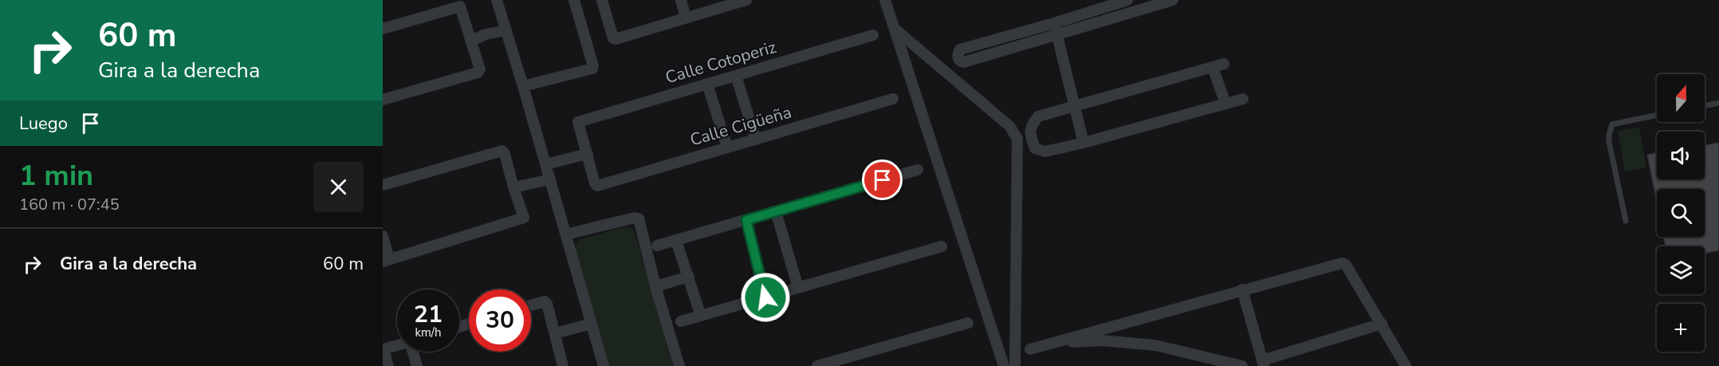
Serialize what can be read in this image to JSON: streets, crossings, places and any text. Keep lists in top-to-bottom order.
{
  "streets": {
    "street": ["Calle Cotoperiz", "Calle Cigüeña"]
  },
  "crossings": [
    ["Calle Cotoperiz", "Calle Cigüeña"]
  ],
  "north": "top",
  "page": {
    "turn": ["60 m", "Gira a la derecha"],
    "map_buttons": "+",
    "then": "Luego",
    "heading": ["1 min", "160 m · 07:45"],
    "list": [
      {
        "name": "Gira a la derecha",
        "value": "60 m"
      }
    ],
    "speed": "21 km/h",
    "limit": "30"
  }
}
